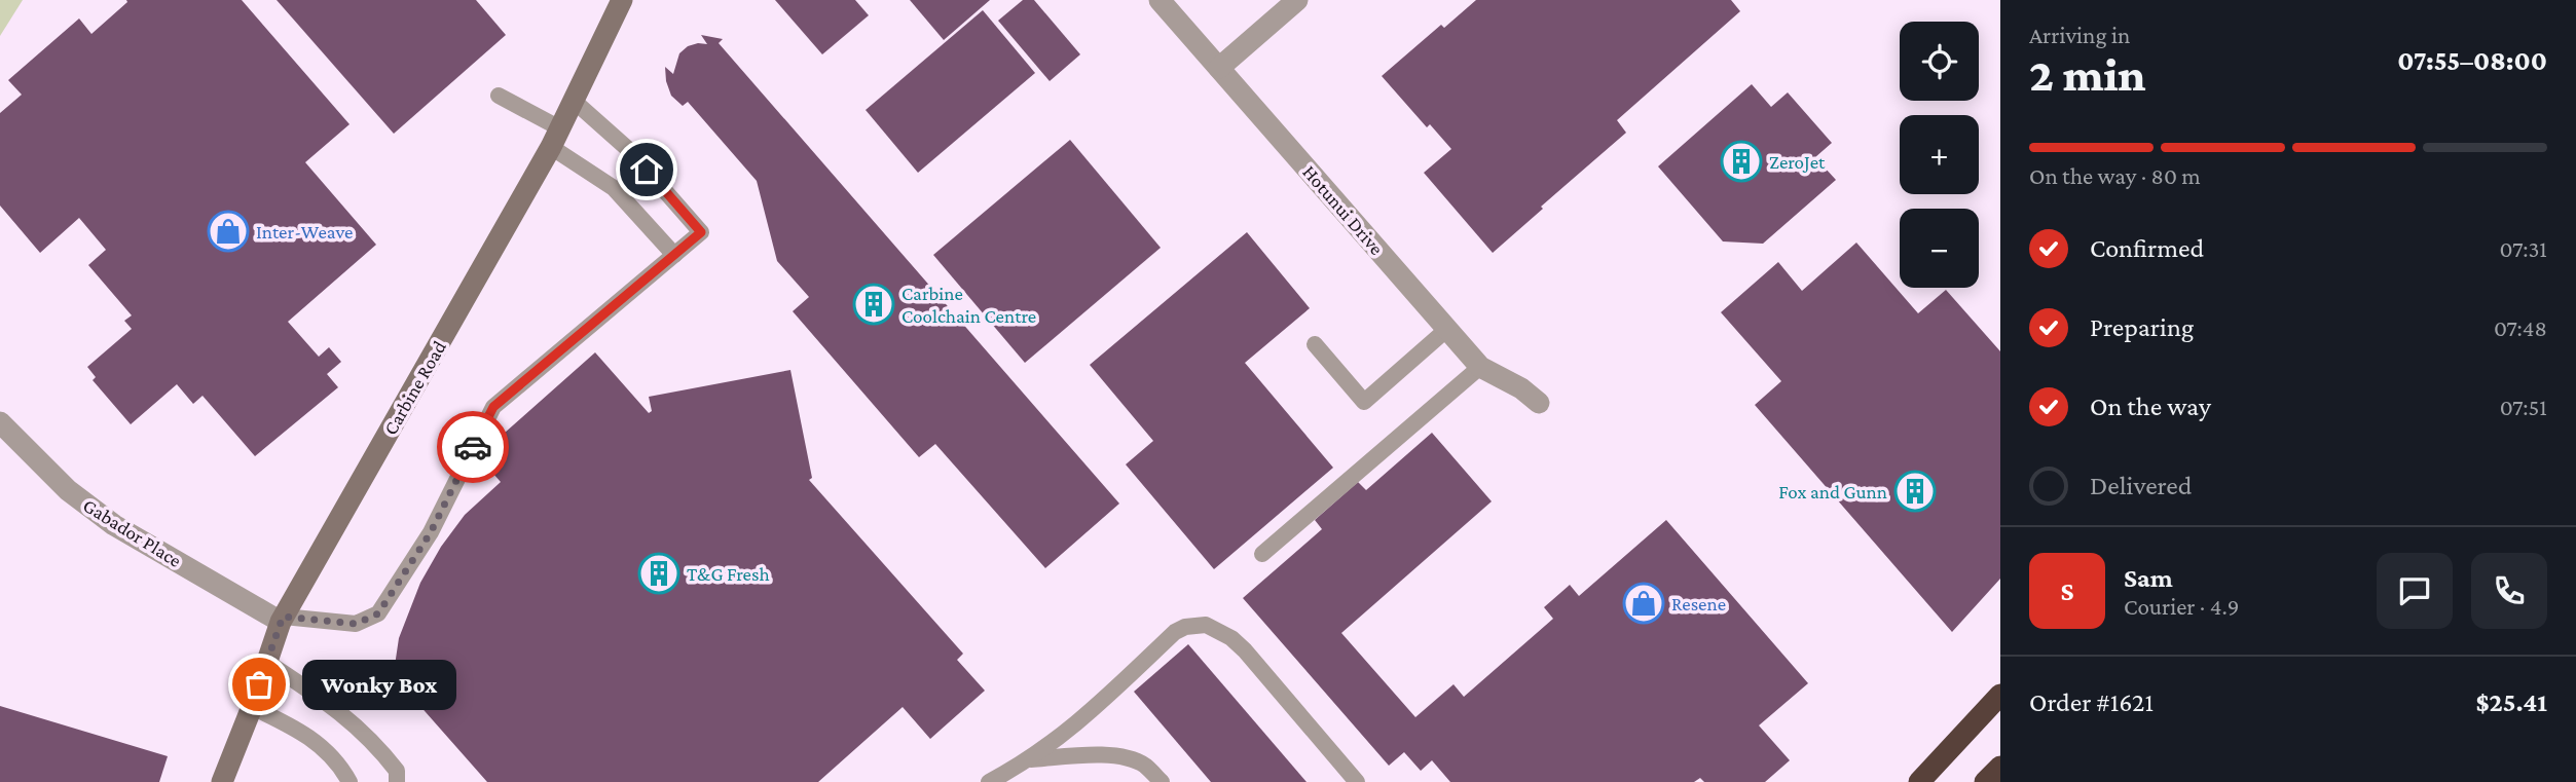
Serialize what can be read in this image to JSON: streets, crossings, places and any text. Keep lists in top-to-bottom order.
{
  "streets": {
    "main road": ["Carbine Road"],
    "street": ["Hotunui Drive", "Gabador Place"]
  },
  "crossings": [
    ["Carbine Road", "Gabador Place"]
  ],
  "places": {
    "building": [
      "ZeroJet",
      "Carbine Coolchain Centre",
      "Fox and Gunn",
      "T&G Fresh"
    ],
    "shop": ["Inter-Weave", "Resene"],
    "other": ["Wonky Box"]
  },
  "page": {
    "heading": ["2 min", "Arriving in", "07:55–08:00"],
    "panel": [
      "Sam",
      "Courier · 4.9",
      "Order #1621",
      "$25.41"
    ],
    "map_buttons": ["+", "−"],
    "bar": "On the way · 80 m",
    "list": [
      ["Confirmed", "07:31"],
      ["Preparing", "07:48"],
      ["On the way", "07:51"],
      "Delivered"
    ],
    "round": "S",
    "bubble": "Wonky Box"
  }
}
